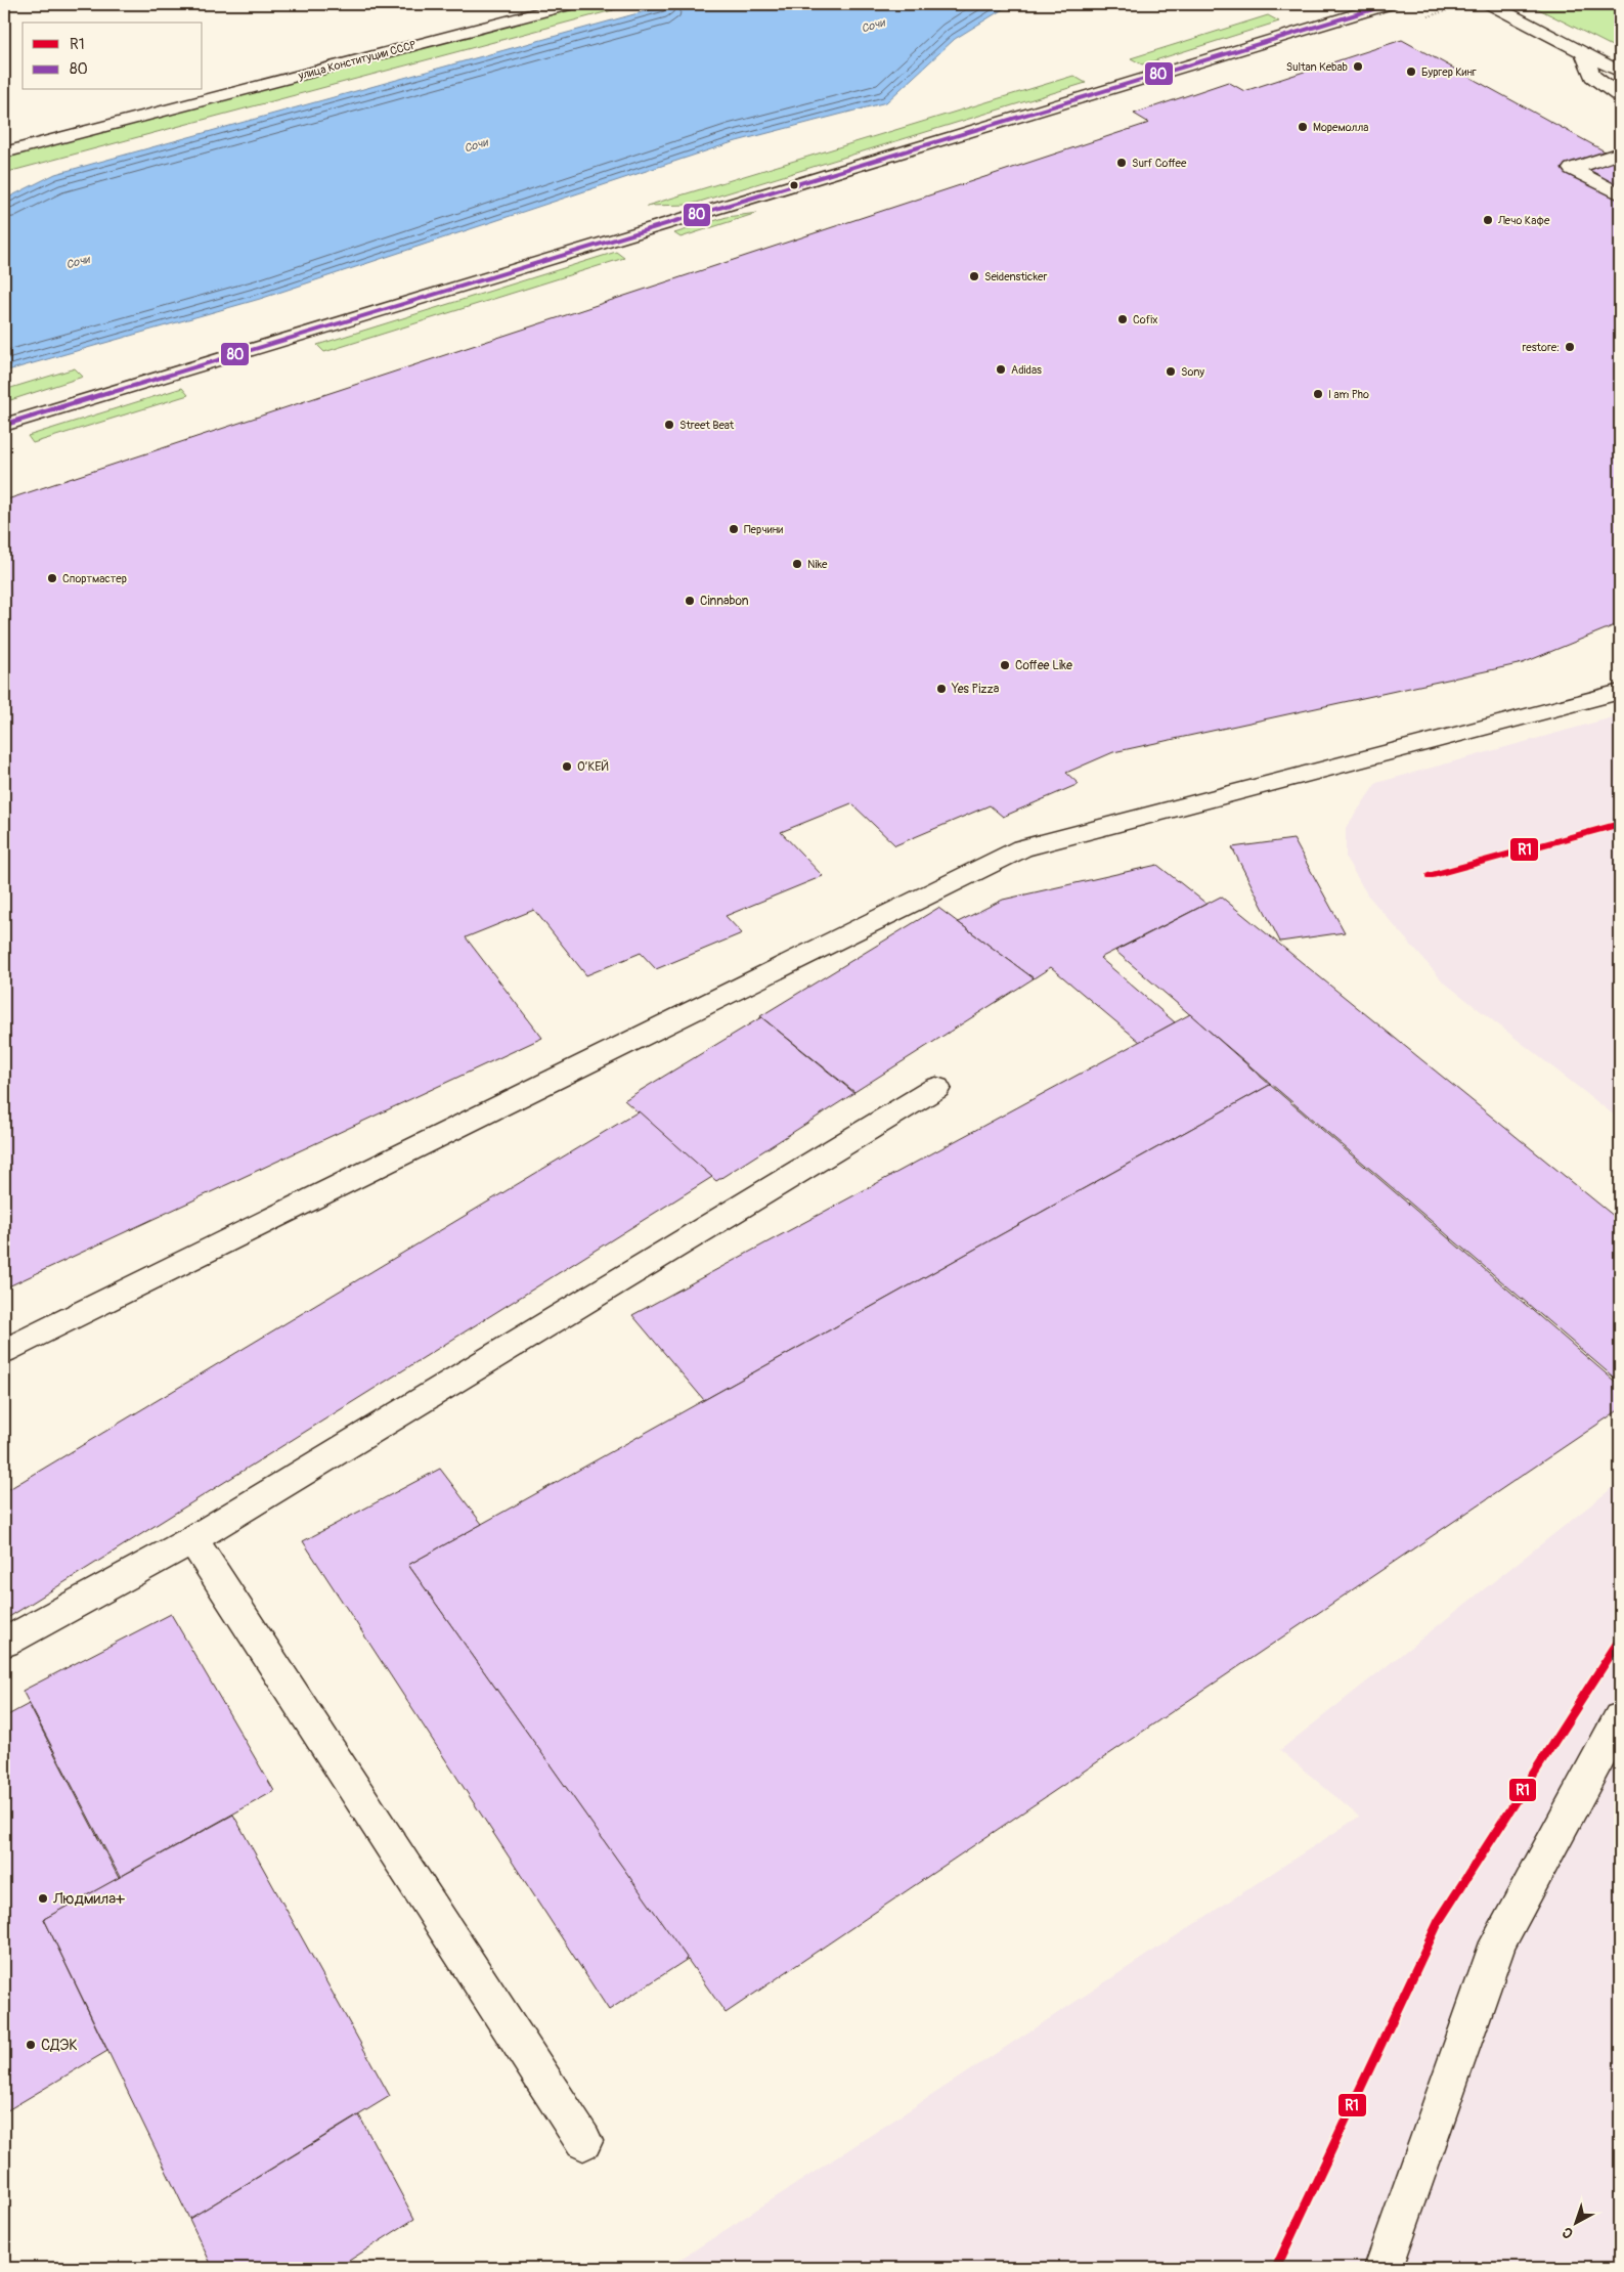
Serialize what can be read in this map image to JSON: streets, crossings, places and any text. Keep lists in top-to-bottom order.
{
  "streets": {
    "street": ["улица Конституции СССР"]
  },
  "water": ["Сочи"],
  "places": [
    "Sultan Kebab",
    "Бургер Кинг",
    "Моремолла",
    "Surf Coffee",
    "Лечо Кафе",
    "Seidensticker",
    "Cofix",
    "restore:",
    "Adidas",
    "Sony",
    "I am Pho",
    "Street Beat",
    "Перчини",
    "Nike",
    "Спортмастер",
    "Cinnabon",
    "Coffee Like",
    "Yes Pizza",
    "О’КЕЙ",
    "Людмила+",
    "СДЭК"
  ],
  "lines": ["transit line 80", "transit line R1"],
  "legend": ["R1", "80"],
  "north": "bottom left"
}
